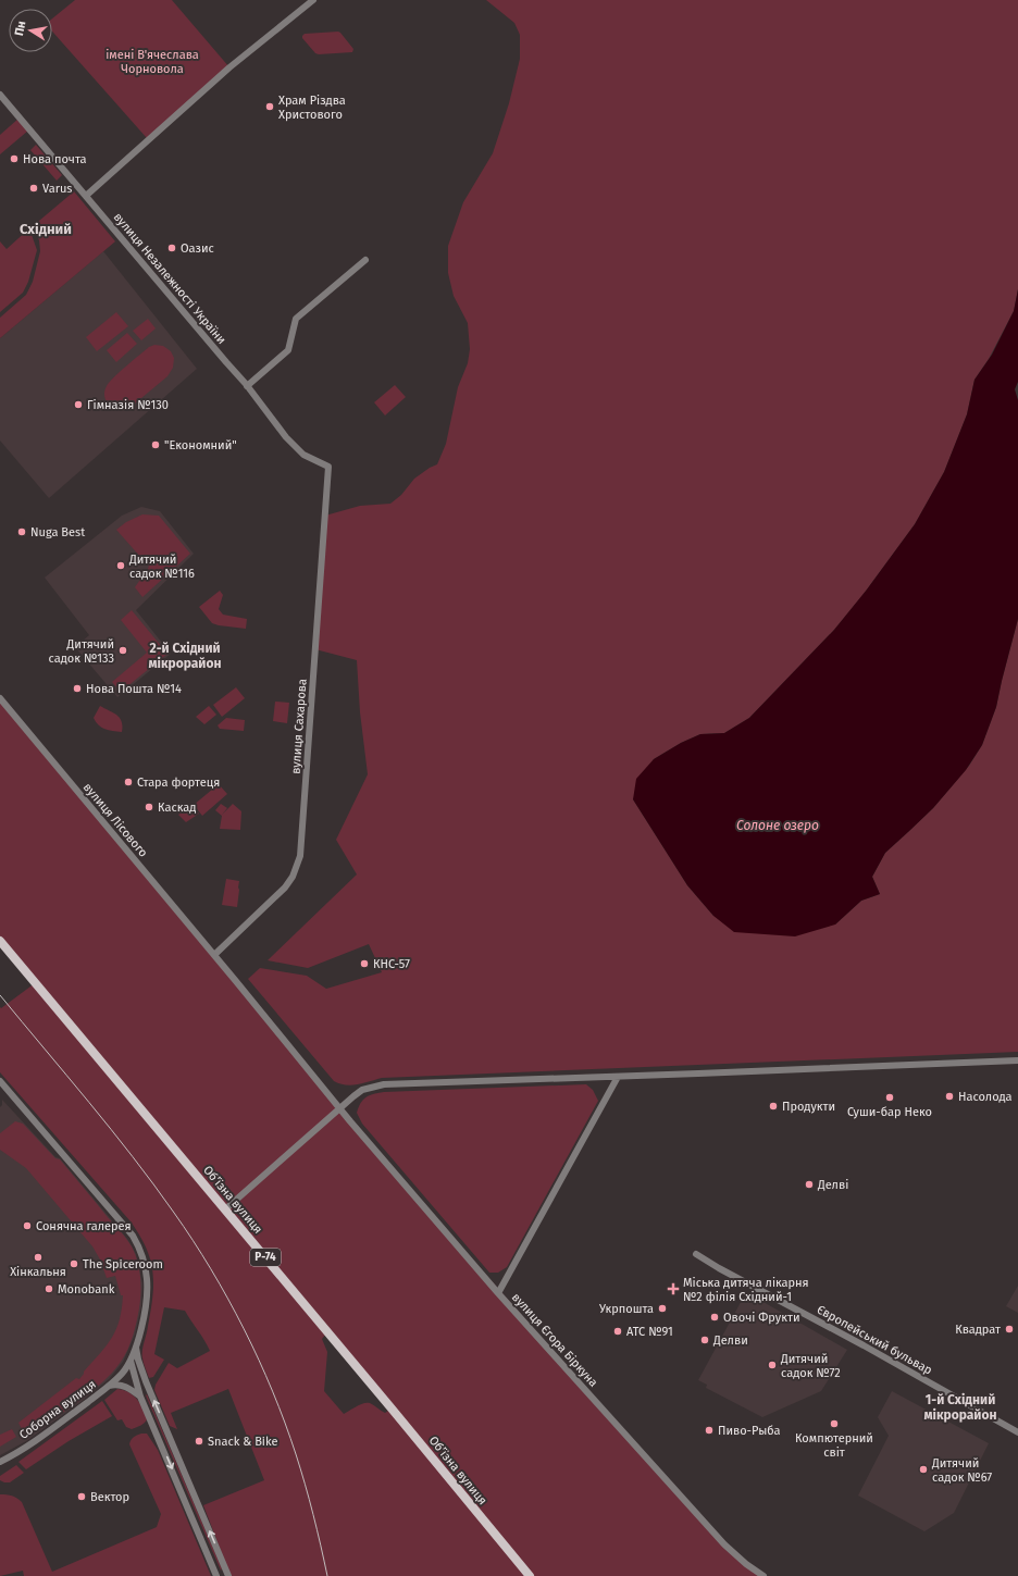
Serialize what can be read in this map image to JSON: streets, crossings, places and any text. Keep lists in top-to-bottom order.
{
  "streets": {
    "main road": ["Обʼїзна вулиця", "Р-74"],
    "street": [
      "вулиця Незалежності України",
      "вулиця Сахарова",
      "вулиця Лісового",
      "вулиця Єгора Біркуна",
      "Європейський бульвар",
      "Соборна вулиця"
    ]
  },
  "crossings": [
    ["вулиця Незалежності України", "вулиця Сахарова"],
    ["вулиця Сахарова", "вулиця Лісового"],
    ["вулиця Лісового", "вулиця Єгора Біркуна"]
  ],
  "districts": ["Східний", "2-й Східний мікрорайон", "1-й Східний мікрорайон"],
  "water": ["Солоне озеро"],
  "parks": ["імені В'ячеслава Чорновола"],
  "places": {
    "other": [
      "Храм Різдва Христового",
      "Нова почта",
      "Varus",
      "Оазис",
      "Гімназія №130",
      "\"Економний\"",
      "Nuga Best",
      "Дитячий садок №116",
      "Дитячий садок №133",
      "Нова Пошта №14",
      "Стара фортеця",
      "Каскад",
      "КНС-57",
      "Насолода",
      "Суши-бар Неко",
      "Продукти",
      "Делві",
      "Сонячна галерея",
      "Хінкальня",
      "The Spiceroom",
      "Monobank",
      "Укрпошта",
      "Овочі Фрукти",
      "Квадрат",
      "АТС №91",
      "Делви",
      "Дитячий садок №72",
      "Компютерний світ",
      "Пиво-Рыба",
      "Snack & Bike",
      "Дитячий садок №67",
      "Вектор"
    ],
    "health": ["Міська дитяча лікарня №2 філія Східний-1"]
  },
  "north": "left"
}
